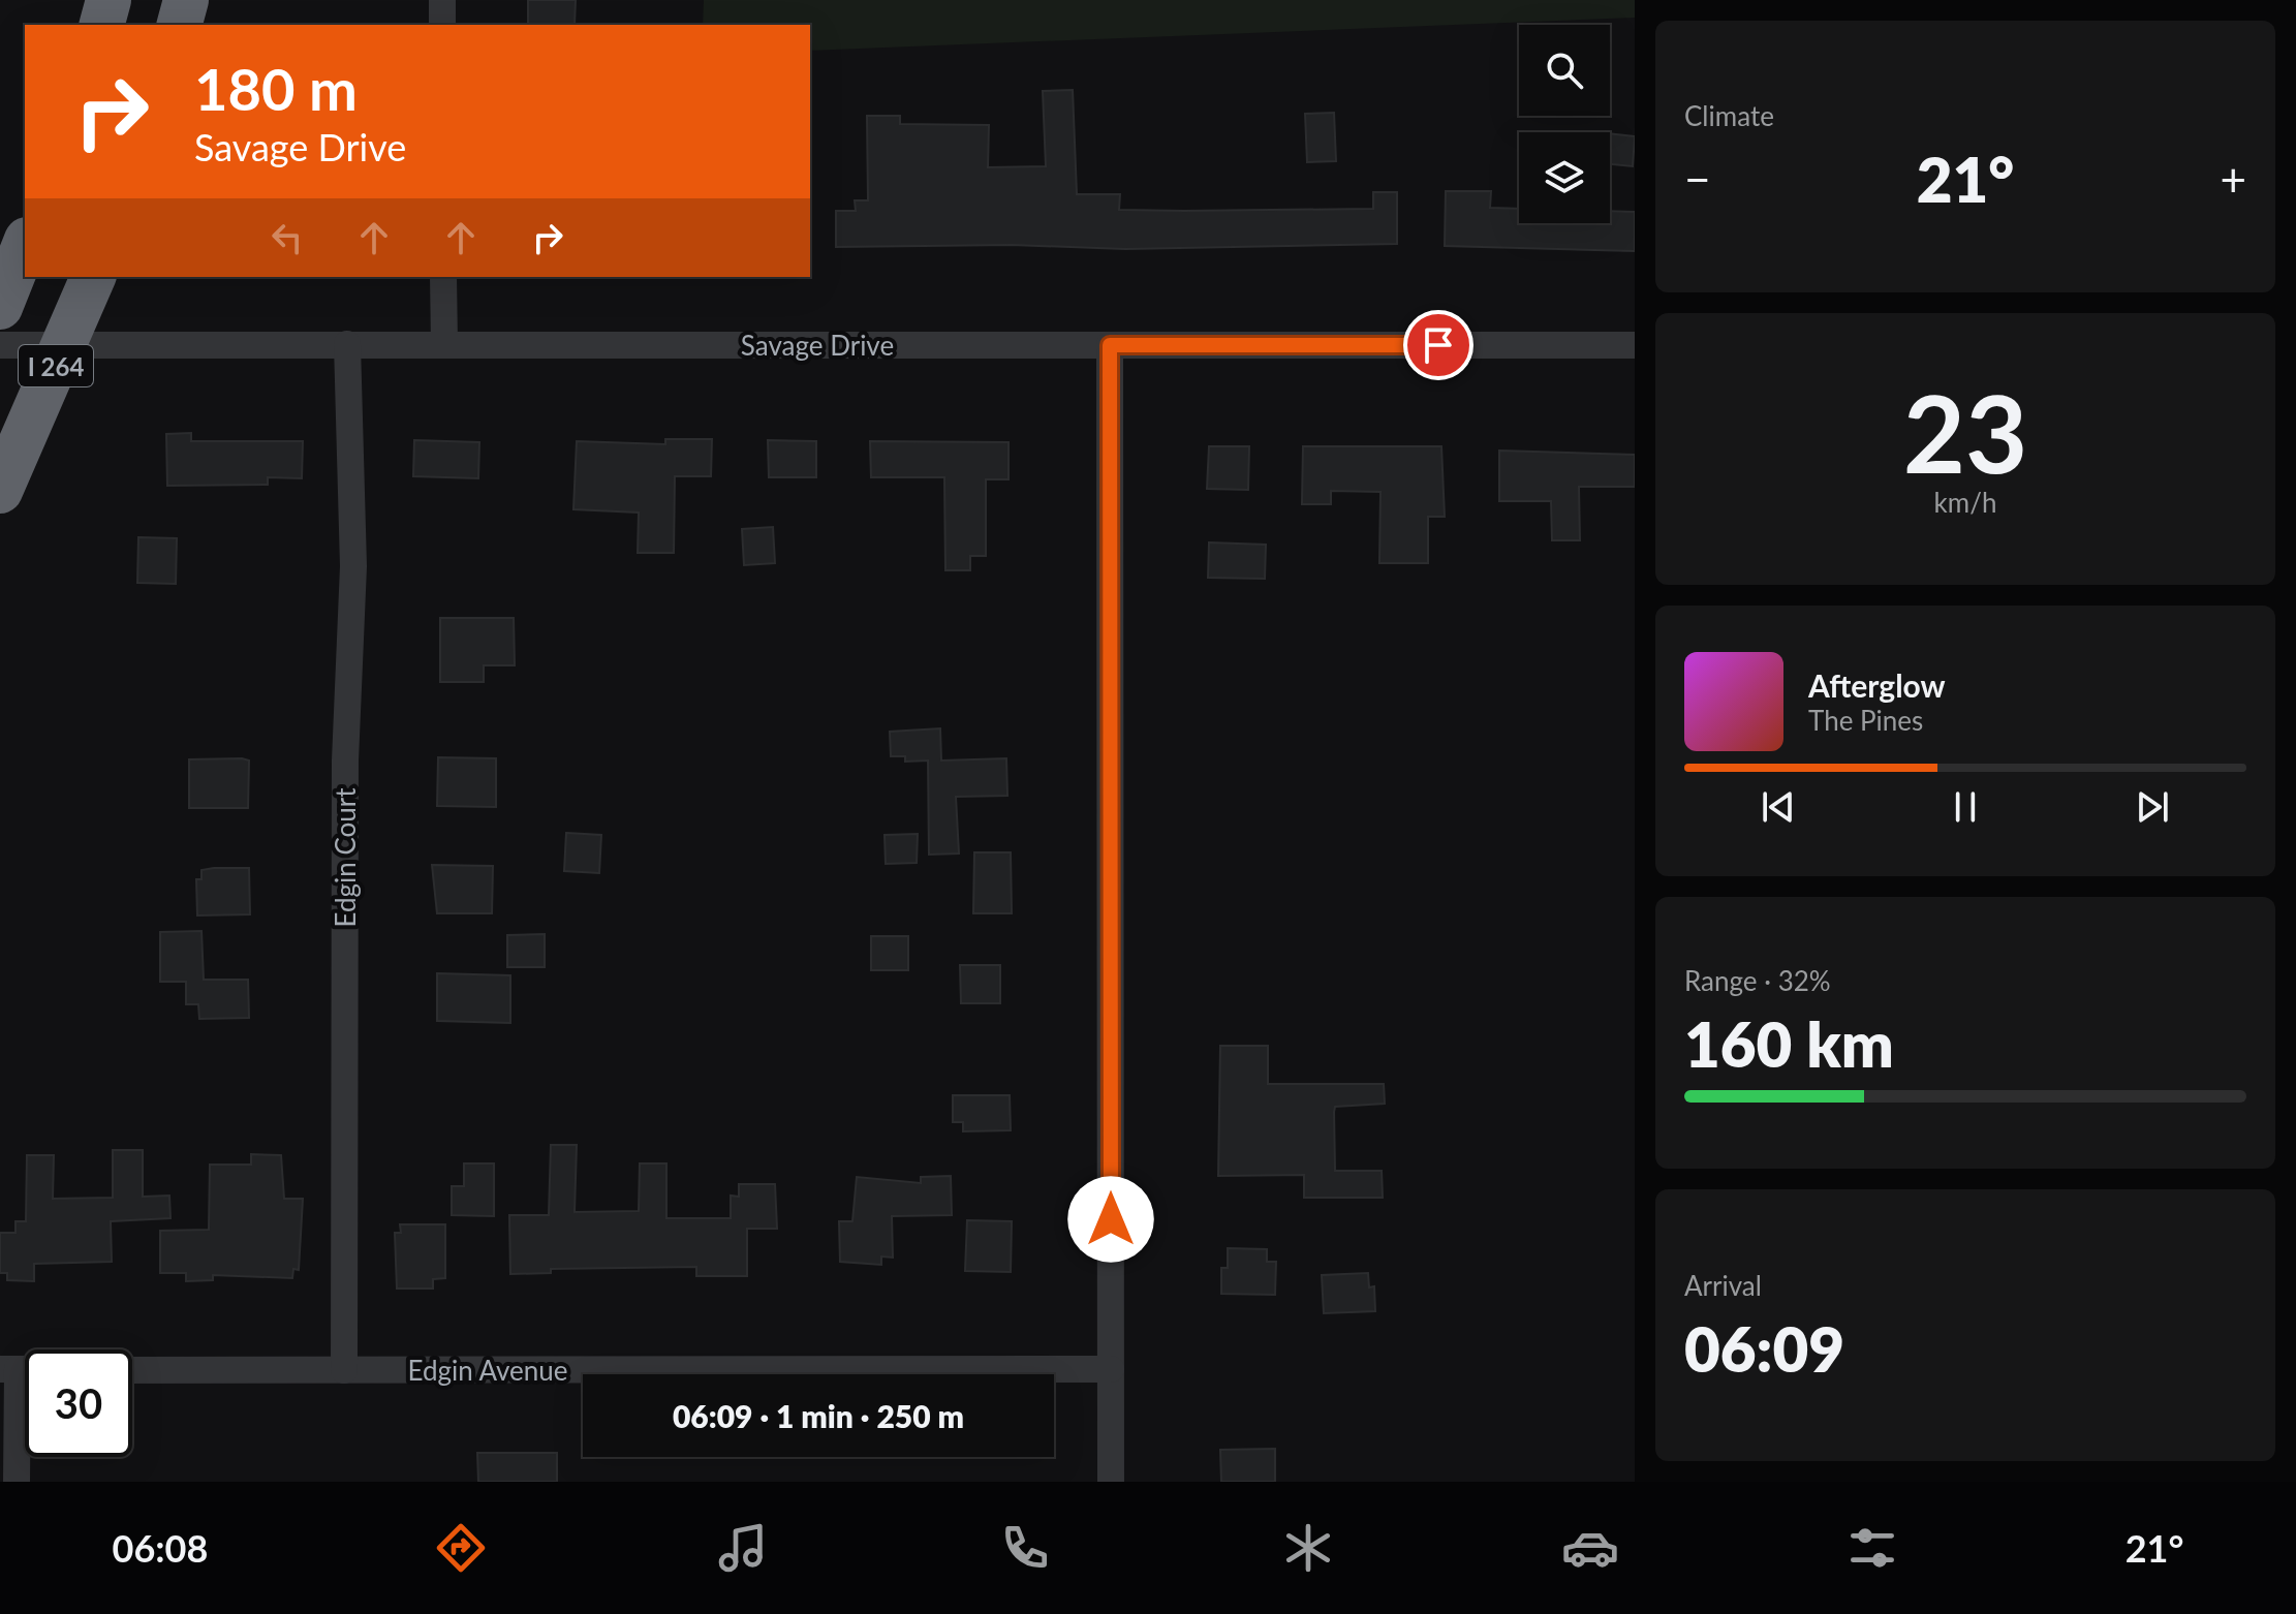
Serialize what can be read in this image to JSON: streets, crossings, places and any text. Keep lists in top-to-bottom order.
{
  "streets": {
    "highway": ["I 264"],
    "street": ["Savage Drive", "Edgin Court", "Edgin Avenue"]
  },
  "crossings": [
    ["Savage Drive", "Edgin Court"],
    ["Edgin Court", "Edgin Avenue"]
  ],
  "page": {
    "tile": [
      "Climate",
      ["23", "km/h"],
      ["Range · 32%", "160 km"],
      ["Arrival", "06:09"]
    ],
    "turn": ["180 m", "Savage Drive"],
    "heat": ["−", "21°", "+"],
    "song": ["Afterglow", "The Pines"],
    "limit": "30",
    "trip": "06:09 · 1 min · 250 m",
    "tabs": ["06:08", "21°"]
  }
}
